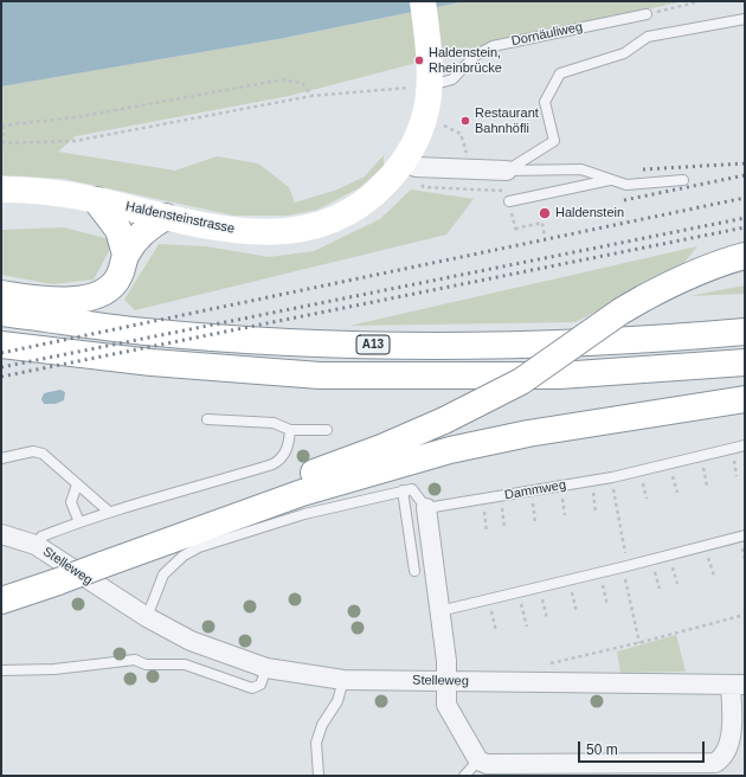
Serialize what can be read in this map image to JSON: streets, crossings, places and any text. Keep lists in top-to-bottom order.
{
  "streets": {
    "main road": ["Haldensteinstrasse", "A13"],
    "street": ["Stelleweg"],
    "lane": ["Dornäuliweg", "Dammweg"]
  },
  "crossings": [
    ["Dornäuliweg", "Haldensteinstrasse"]
  ],
  "places": ["Haldenstein, Rheinbrücke", "Restaurant Bahnhöfli", "Haldenstein"],
  "scale_bar": "50 m"
}
